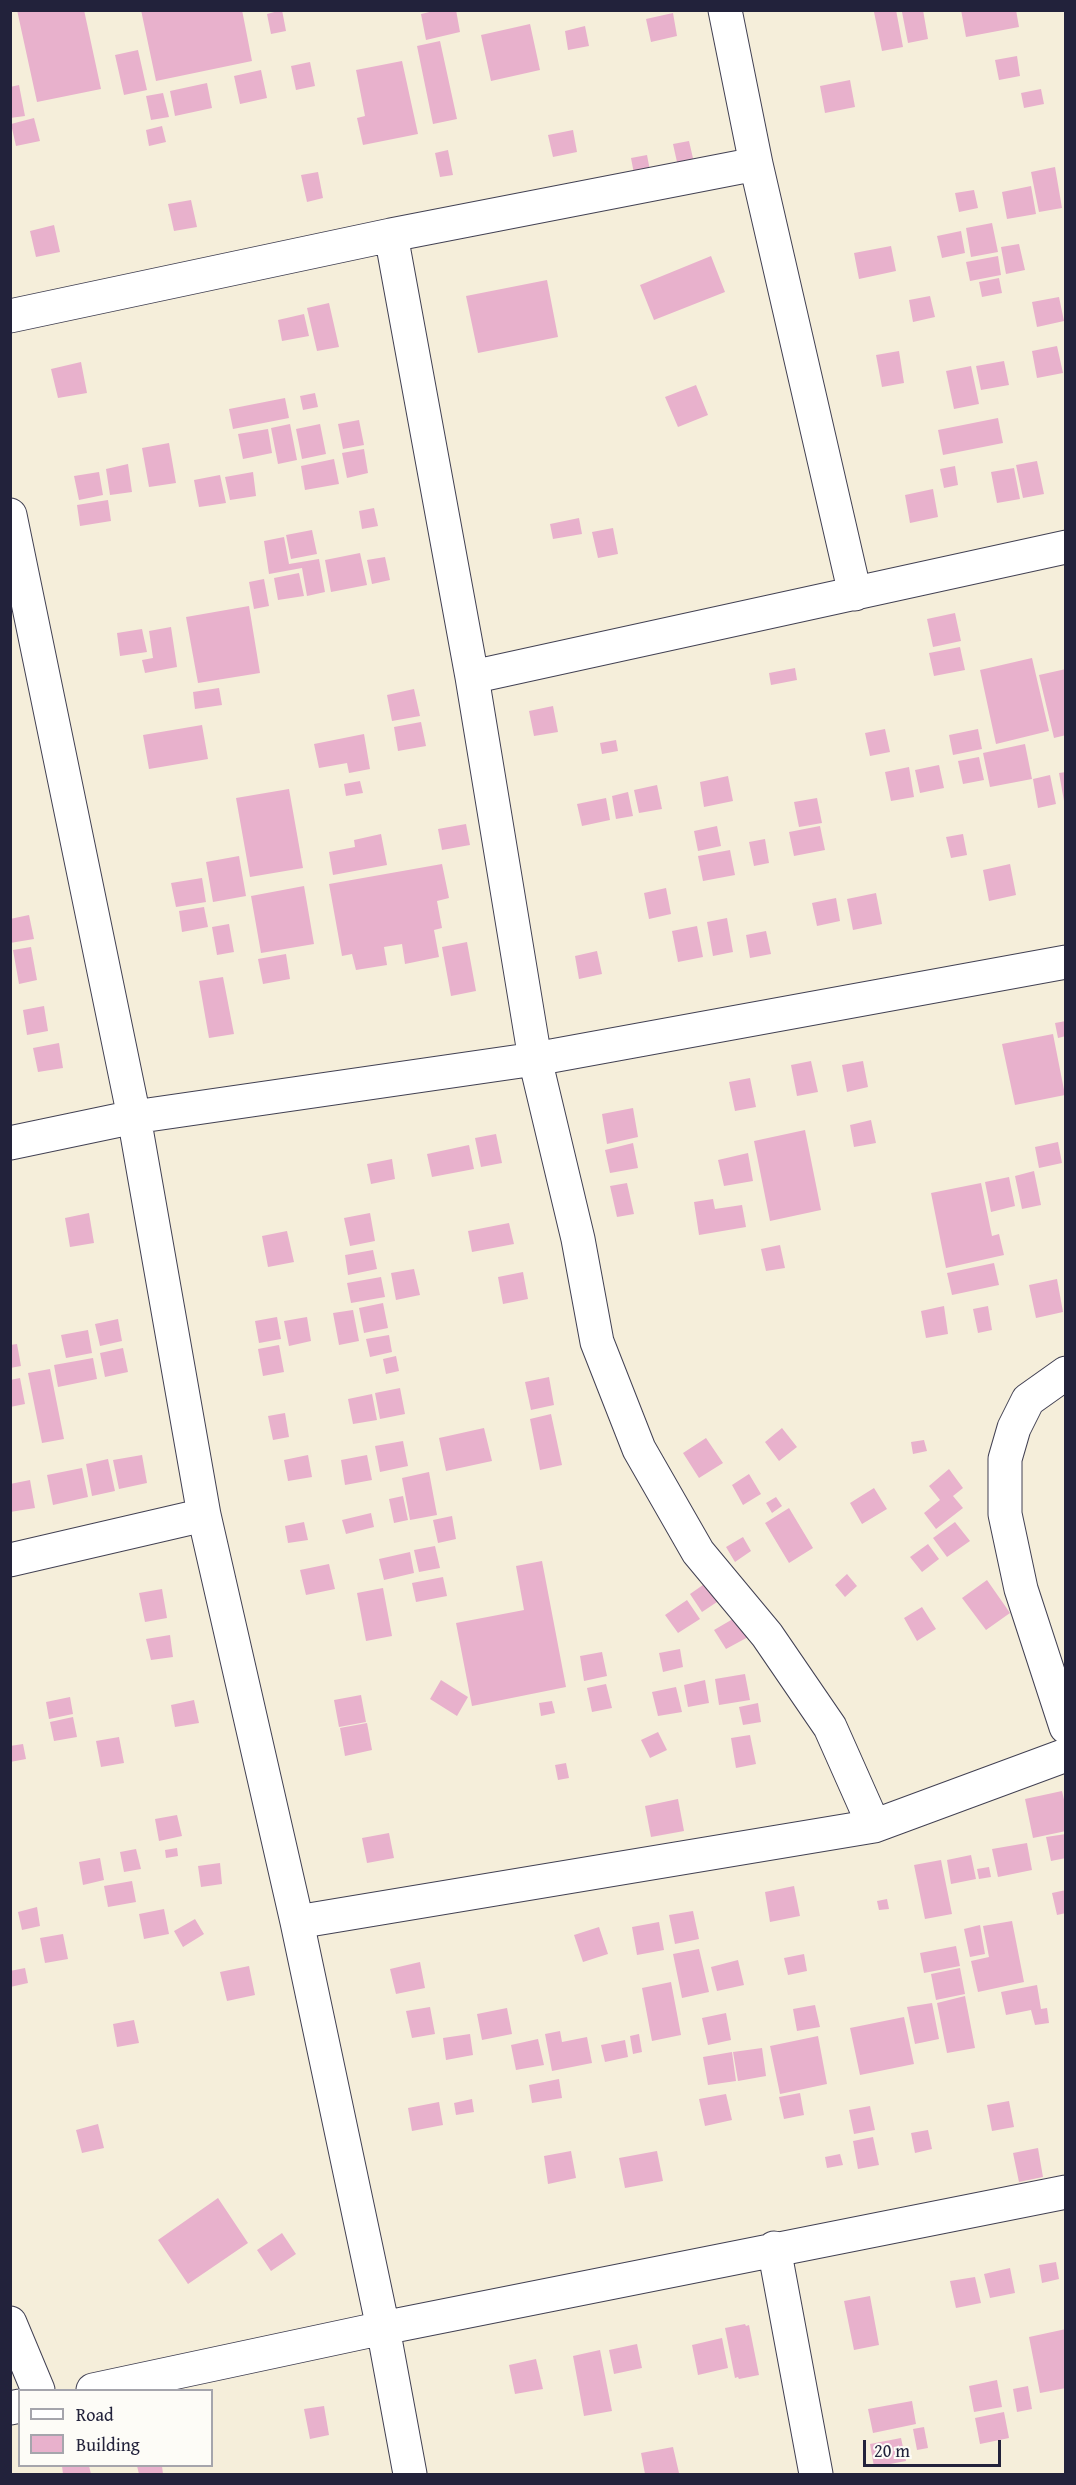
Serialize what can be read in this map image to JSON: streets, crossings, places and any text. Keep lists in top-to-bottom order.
{
  "legend": ["Road", "Building"],
  "scale_bar": "20 m"
}
